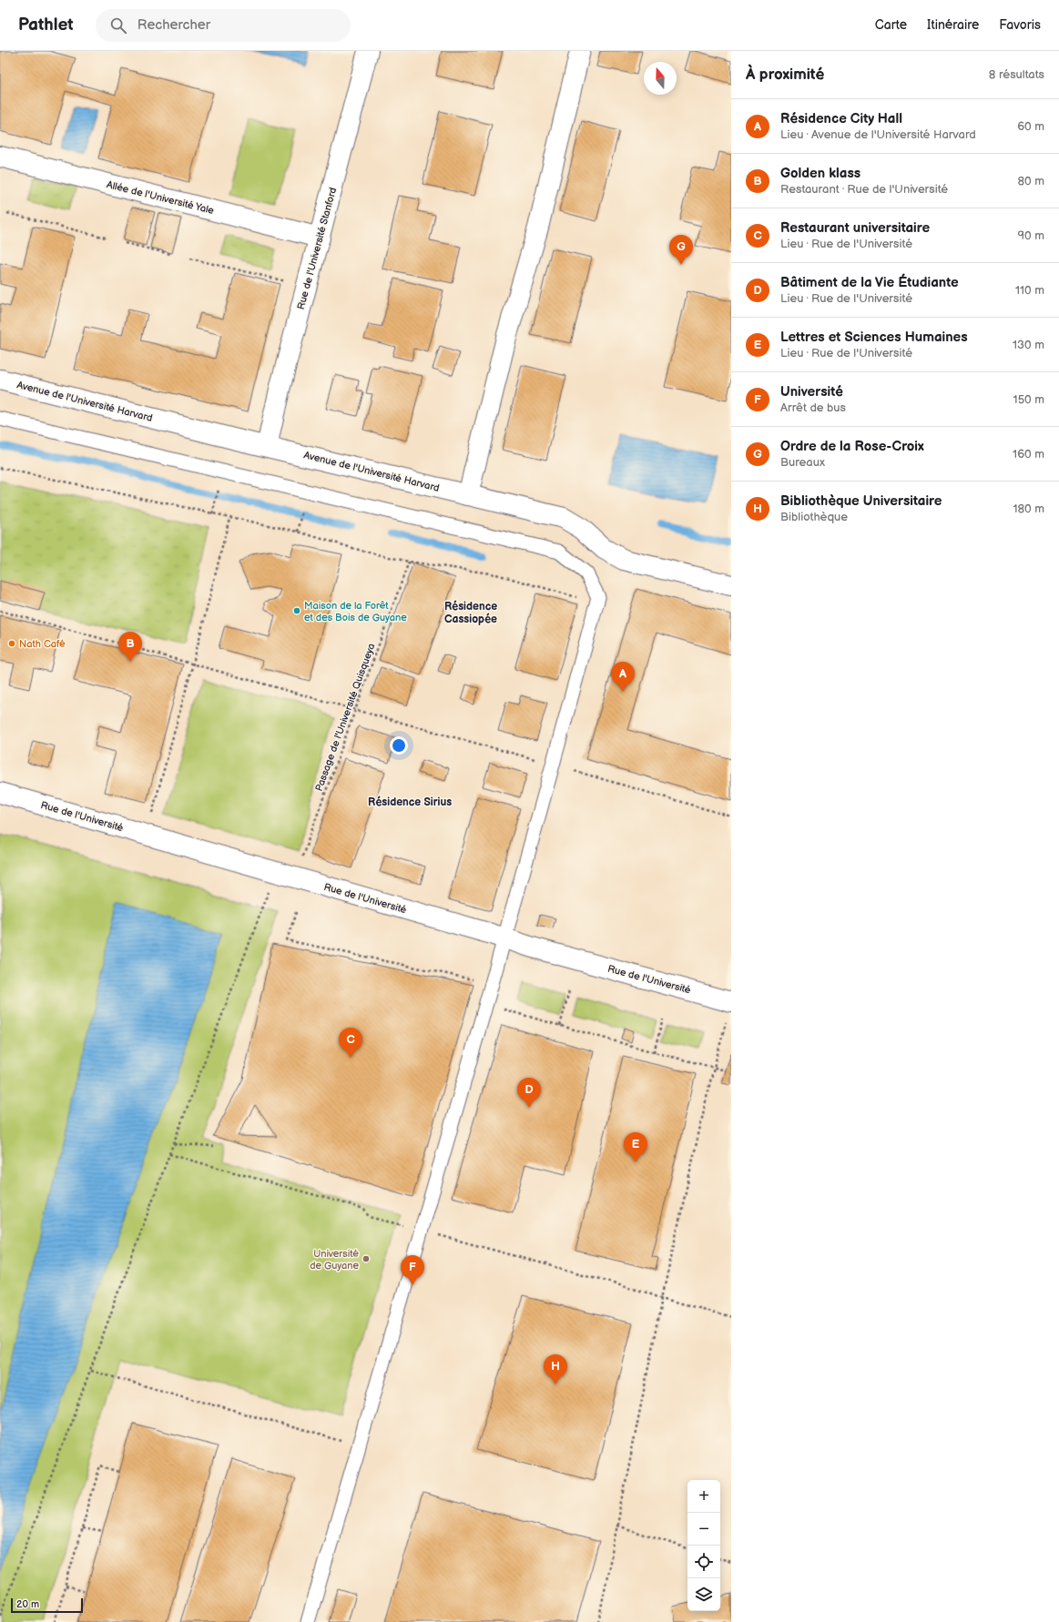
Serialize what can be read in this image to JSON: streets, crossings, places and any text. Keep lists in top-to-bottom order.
{
  "streets": {
    "street": [
      "Allée de l'Université Yale",
      "Rue de l'Université Stanford",
      "Avenue de l'Université Harvard",
      "Rue de l'Université"
    ],
    "path": ["Passage de l'Université Quisqueya"]
  },
  "crossings": [
    ["Allée de l'Université Yale", "Rue de l'Université Stanford"],
    ["Rue de l'Université Stanford", "Avenue de l'Université Harvard"],
    ["Passage de l'Université Quisqueya", "Rue de l'Université"]
  ],
  "districts": ["Résidence Cassiopée", "Résidence Sirius"],
  "places": ["Maison de la Forêt et des Bois de Guyane", "Nath Café", "Université de Guyane"],
  "scale_bar": "20 m",
  "north": "top",
  "page": {
    "header": "Pathlet",
    "search": "Rechercher",
    "nav": ["Carte", "Itinéraire", "Favoris"],
    "heading": ["À proximité", "8 résultats"],
    "list": [
      {
        "mark": "A",
        "name": "Résidence City Hall",
        "note": "Lieu · Avenue de l'Université Harvard",
        "value": "60 m"
      },
      {
        "mark": "B",
        "name": "Golden klass",
        "note": "Restaurant · Rue de l'Université",
        "value": "80 m"
      },
      {
        "mark": "C",
        "name": "Restaurant universitaire",
        "note": "Lieu · Rue de l'Université",
        "value": "90 m"
      },
      {
        "mark": "D",
        "name": "Bâtiment de la Vie Étudiante",
        "note": "Lieu · Rue de l'Université",
        "value": "110 m"
      },
      {
        "mark": "E",
        "name": "Lettres et Sciences Humaines",
        "note": "Lieu · Rue de l'Université",
        "value": "130 m"
      },
      {
        "mark": "F",
        "name": "Université",
        "note": "Arrêt de bus",
        "value": "150 m"
      },
      {
        "mark": "G",
        "name": "Ordre de la Rose-Croix",
        "note": "Bureaux",
        "value": "160 m"
      },
      {
        "mark": "H",
        "name": "Bibliothèque Universitaire",
        "note": "Bibliothèque",
        "value": "180 m"
      }
    ],
    "pins": [
      "G",
      "B",
      "A",
      "C",
      "D",
      "E",
      "F",
      "H"
    ],
    "map_buttons": ["+", "−"],
    "scale": "20 m"
  }
}
